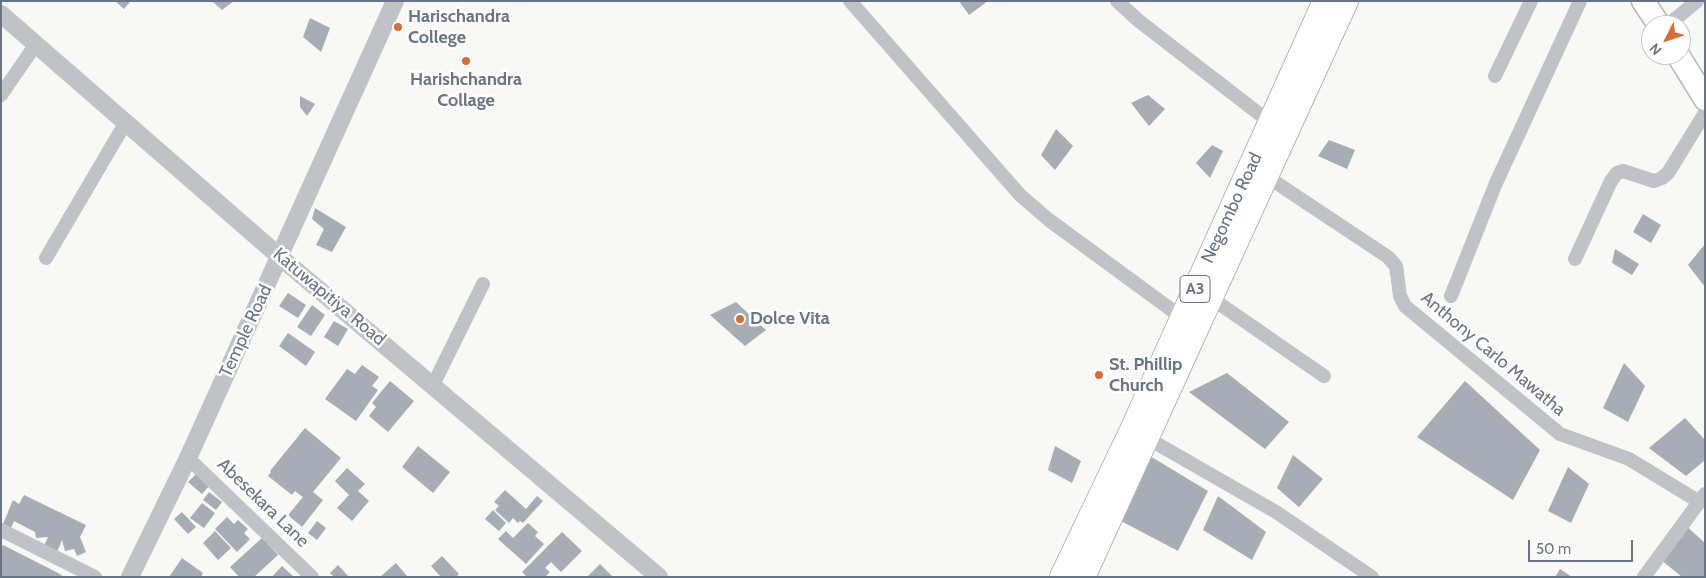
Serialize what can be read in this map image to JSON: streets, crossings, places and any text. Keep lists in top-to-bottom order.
{
  "streets": {
    "highway": ["Negombo Road", "A3"],
    "street": [
      "Katuwapitiya Road",
      "Temple Road",
      "Anthony Carlo Mawatha",
      "Abesekara Lane"
    ]
  },
  "crossings": [
    ["Negombo Road", "Anthony Carlo Mawatha"],
    ["Katuwapitiya Road", "Temple Road"],
    ["Temple Road", "Abesekara Lane"]
  ],
  "places": [
    "Harischandra College",
    "Harishchandra Collage",
    "Dolce Vita",
    "St. Phillip Church"
  ],
  "scale_bar": "50 m",
  "north": "bottom left"
}
